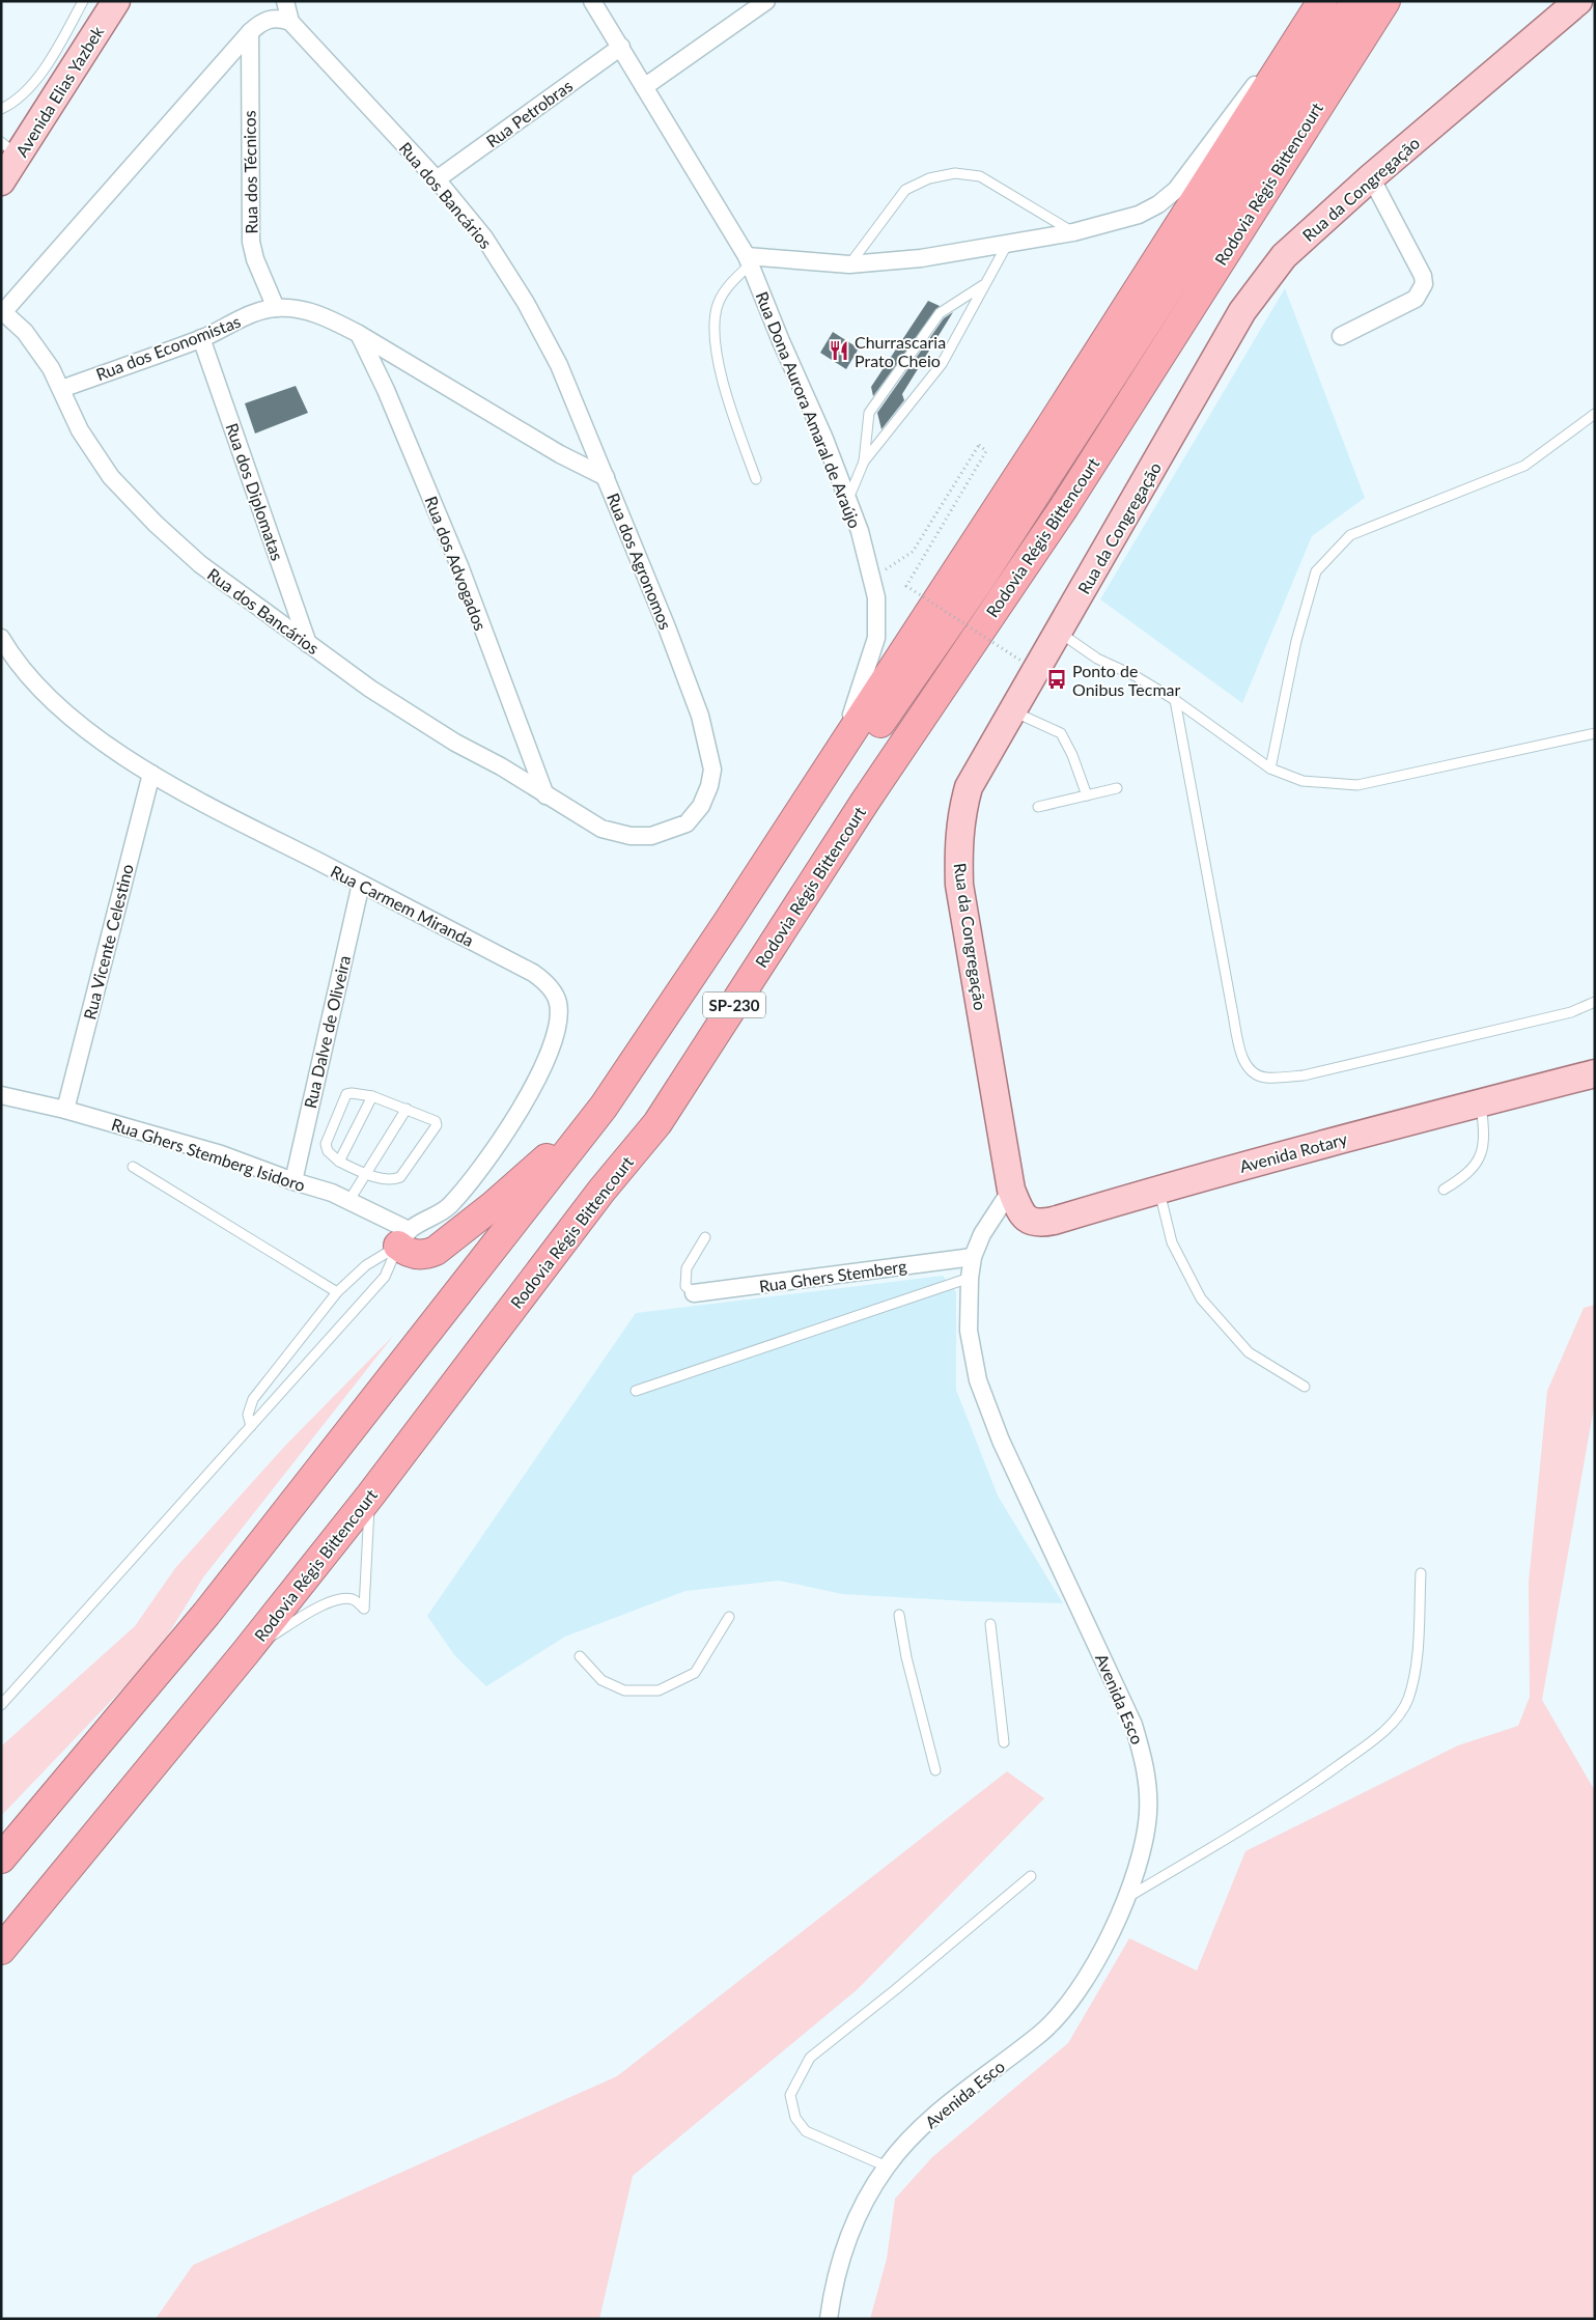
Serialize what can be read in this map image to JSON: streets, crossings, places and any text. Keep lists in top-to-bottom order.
{
  "streets": {
    "highway": ["Rodovia Régis Bittencourt", "SP-230"],
    "main road": ["Avenida Elias Yazbek", "Rua da Congregação", "Avenida Rotary"],
    "street": [
      "Rua Petrobras",
      "Rua dos Técnicos",
      "Rua dos Bancários",
      "Rua dos Economistas",
      "Rua Dona Aurora Amaral de Araújo",
      "Rua dos Diplomatas",
      "Rua dos Agronomos",
      "Rua dos Advogados",
      "Rua Carmem Miranda",
      "Rua Vicente Celestino",
      "Rua Dalve de Oliveira",
      "Rua Ghers Stemberg Isidoro",
      "Rua Ghers Stemberg",
      "Avenida Esco"
    ]
  },
  "crossings": [
    ["Rua Petrobras", "Rua dos Bancários"],
    ["Rua Petrobras", "Rua Dona Aurora Amaral de Araújo"],
    ["Rua dos Técnicos", "Rua dos Bancários"],
    ["Rua dos Técnicos", "Rua dos Economistas"],
    ["Rua dos Técnicos", "Rua dos Agronomos"],
    ["Rua da Congregação", "Avenida Rotary"],
    ["Rua da Congregação", "Avenida Esco"],
    ["Rua dos Bancários", "Rua dos Economistas"],
    ["Rua dos Bancários", "Rua dos Diplomatas"],
    ["Rua dos Bancários", "Rua dos Agronomos"],
    ["Rua dos Bancários", "Rua dos Advogados"],
    ["Rua dos Economistas", "Rua dos Diplomatas"],
    ["Rua dos Economistas", "Rua dos Agronomos"],
    ["Rua dos Agronomos", "Rua dos Advogados"],
    ["Rua Carmem Miranda", "Rua Vicente Celestino"],
    ["Rua Carmem Miranda", "Rua Dalve de Oliveira"],
    ["Rua Carmem Miranda", "Rua Ghers Stemberg Isidoro"],
    ["Rua Vicente Celestino", "Rua Ghers Stemberg Isidoro"],
    ["Rua Dalve de Oliveira", "Rua Ghers Stemberg Isidoro"],
    ["Avenida Rotary", "Avenida Esco"],
    ["Rua Ghers Stemberg", "Avenida Esco"]
  ],
  "places": {
    "restaurant": ["Churrascaria Prato Cheio"],
    "bus stop": ["Ponto de Onibus Tecmar"]
  }
}
